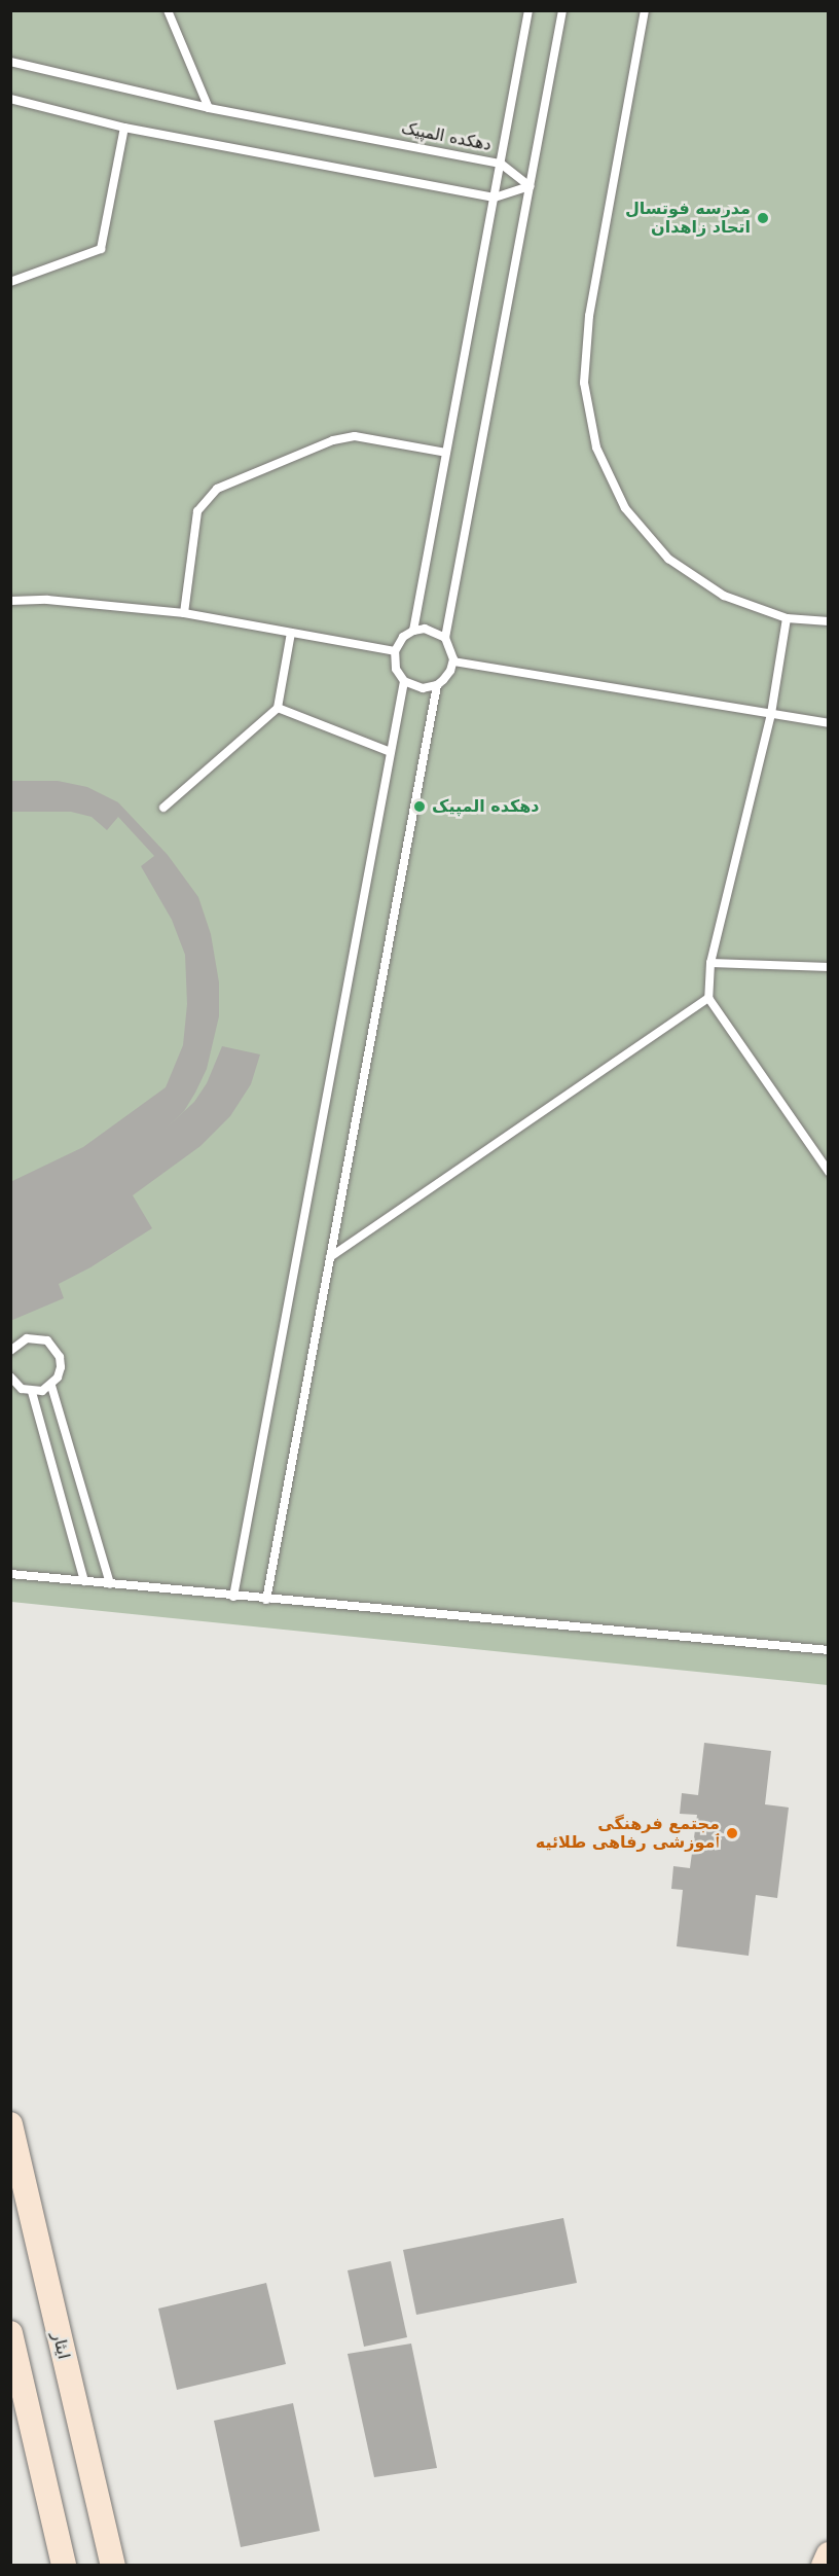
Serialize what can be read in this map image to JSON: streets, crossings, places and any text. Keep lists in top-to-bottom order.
{
  "streets": {
    "street": ["ایثار"],
    "lane": ["دهکده المپیک"]
  },
  "places": ["مدرسه فوتسال اتحاد زاهدان", "دهکده المپیک", "مجتمع فرهنگی ٱموزشی رفاهی طلائیه"]
}
